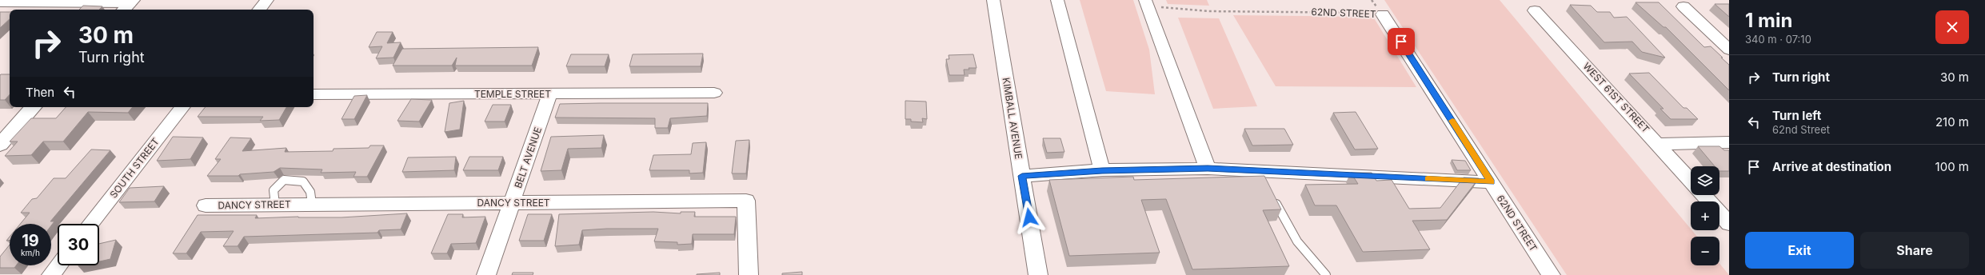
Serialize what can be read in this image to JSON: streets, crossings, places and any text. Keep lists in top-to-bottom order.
{
  "streets": {
    "street": [
      "62ND STREET",
      "TEMPLE STREET",
      "WEST 61ST STREET",
      "KIMBALL AVENUE",
      "BELT AVENUE",
      "SOUTH STREET",
      "DANCY STREET"
    ]
  },
  "crossings": [
    ["TEMPLE STREET", "BELT AVENUE"],
    ["BELT AVENUE", "DANCY STREET"]
  ],
  "page": {
    "heading": ["1 min", "340 m · 07:10"],
    "turn": ["30 m", "Turn right"],
    "list": [
      {
        "name": "Turn right",
        "value": "30 m"
      },
      {
        "name": "Turn left",
        "note": "62nd Street",
        "value": "210 m"
      },
      {
        "name": "Arrive at destination",
        "value": "100 m"
      }
    ],
    "then": "Then",
    "map_buttons": ["+", "−"],
    "speed": "19 km/h",
    "limit": "30",
    "buttons": ["Exit", "Share"]
  }
}
